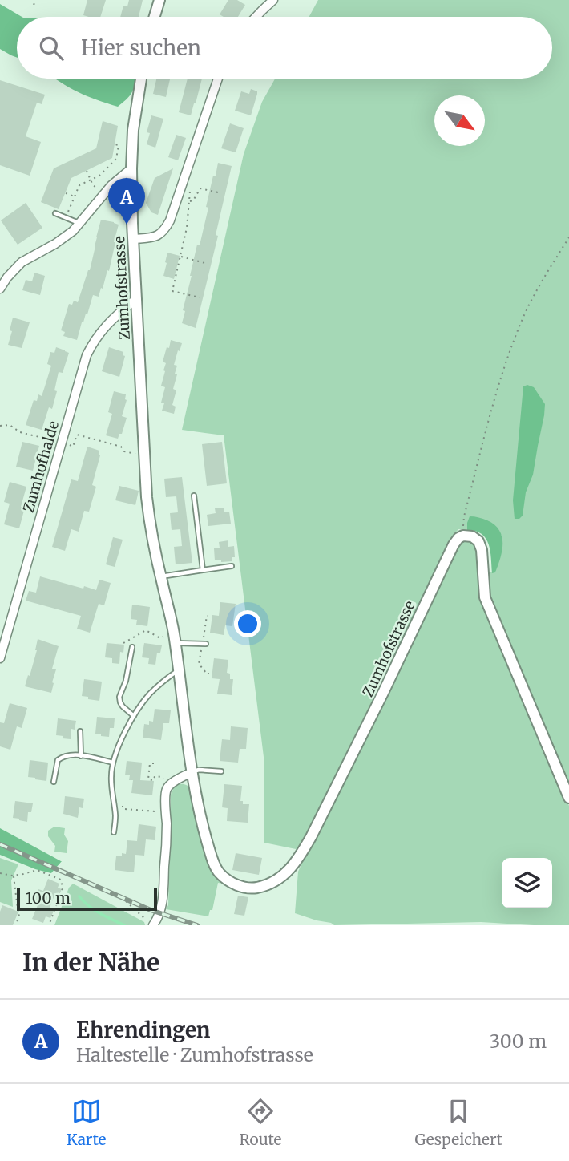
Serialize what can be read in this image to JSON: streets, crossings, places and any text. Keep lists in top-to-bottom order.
{
  "streets": {
    "street": ["Zumhofstrasse", "Zumhofhalde"]
  },
  "crossings": [
    ["Zumhofstrasse", "Zumhofhalde"]
  ],
  "scale_bar": "100 m",
  "north": "bottom right",
  "page": {
    "search": "Hier suchen",
    "pins": "A",
    "scale": "100 m",
    "heading": "In der Nähe",
    "list": [
      {
        "mark": "A",
        "name": "Ehrendingen",
        "note": "Haltestelle · Zumhofstrasse",
        "value": "300 m"
      }
    ],
    "nav": ["Karte", "Route", "Gespeichert"]
  }
}
